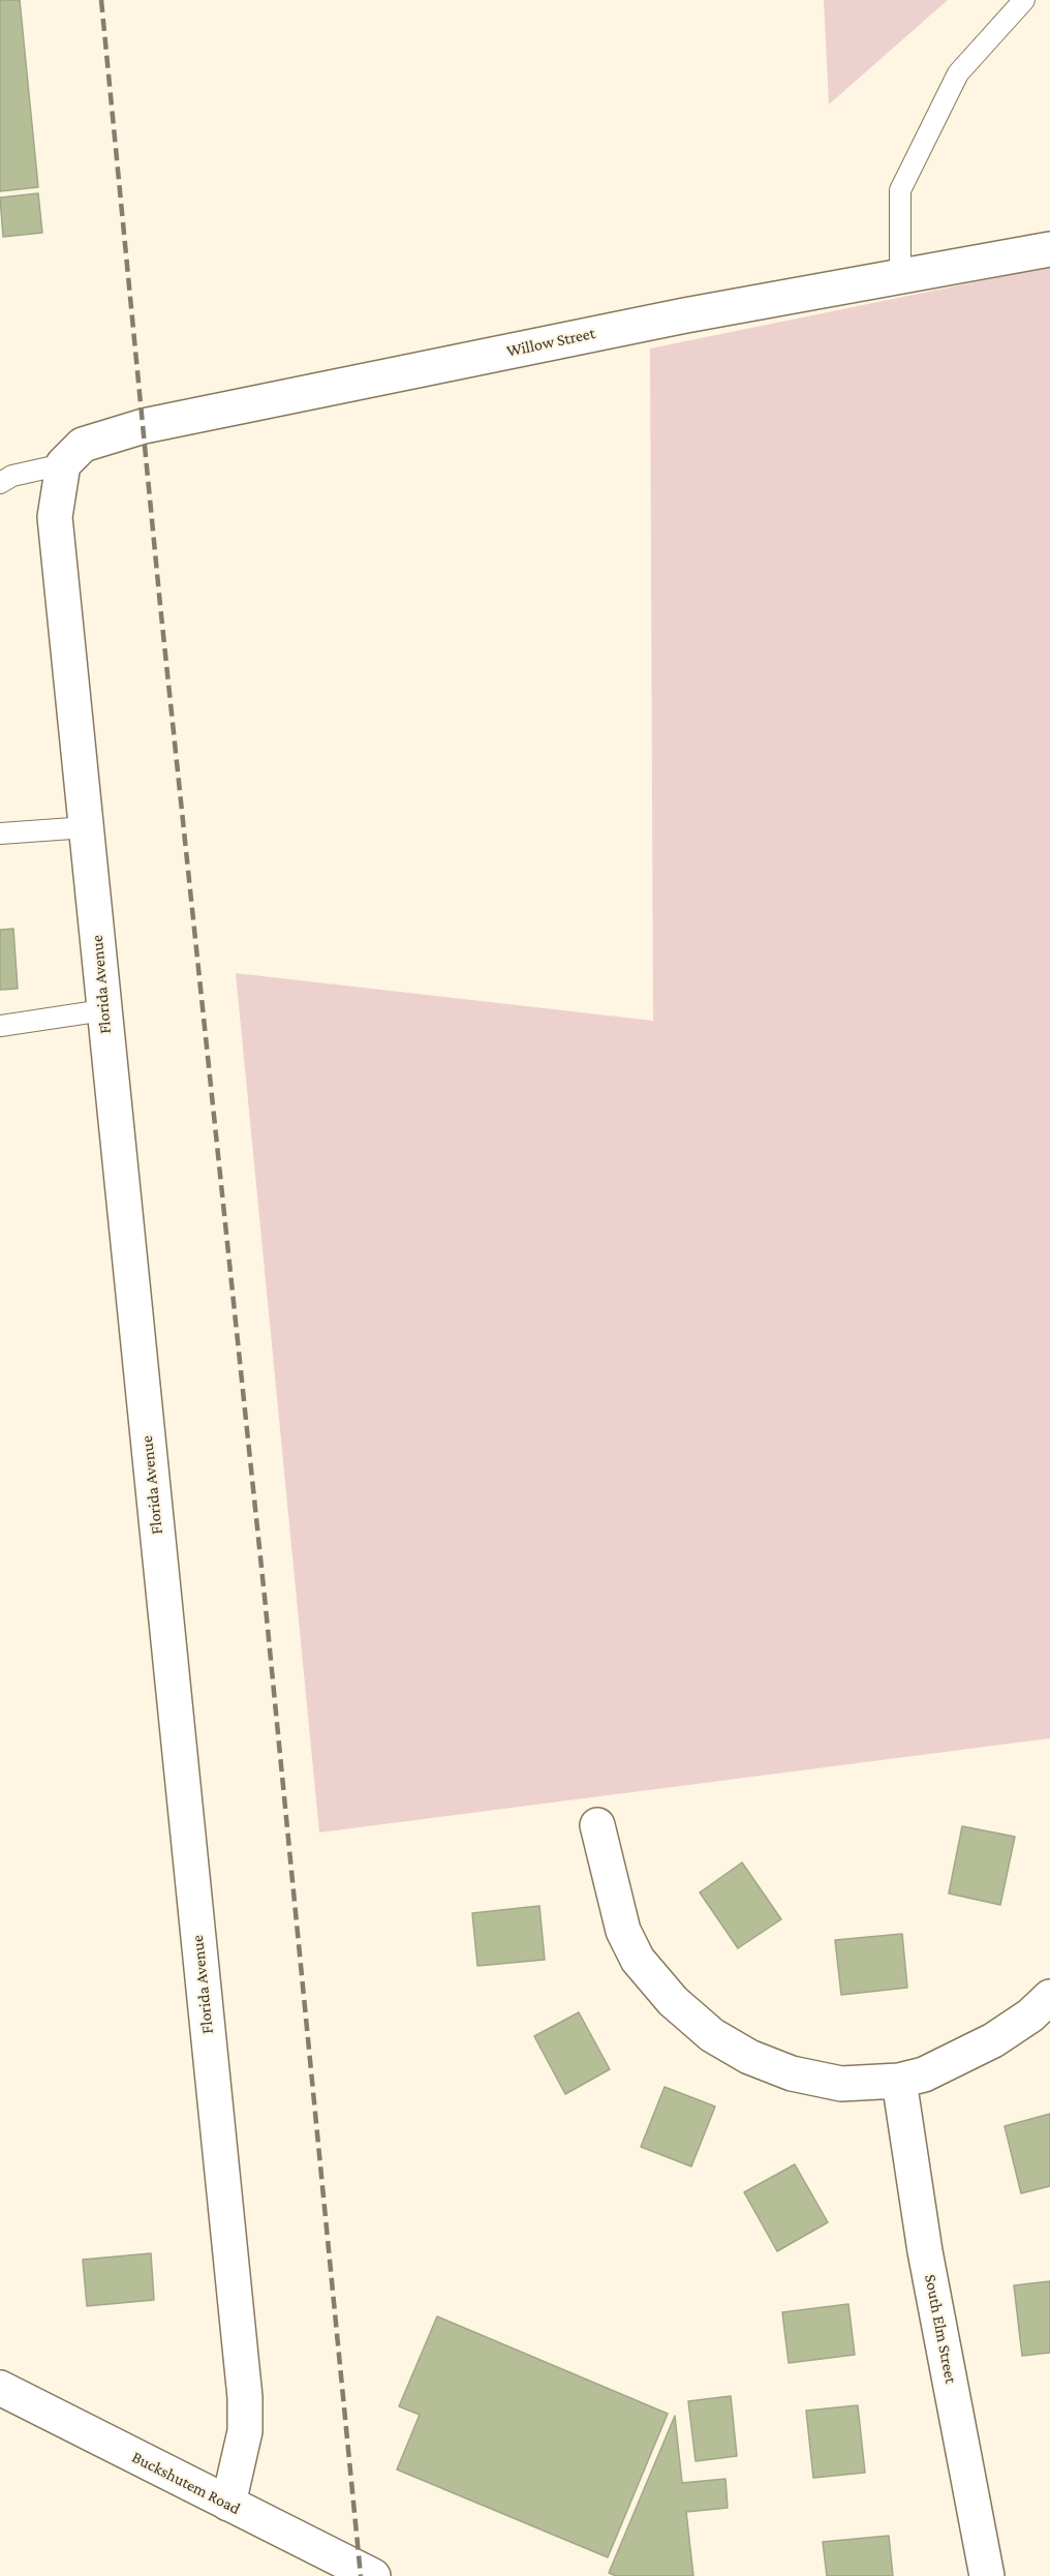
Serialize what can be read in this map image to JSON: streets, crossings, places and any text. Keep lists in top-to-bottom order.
{
  "streets": {
    "street": [
      "Willow Street",
      "Florida Avenue",
      "South Elm Street",
      "Buckshutem Road"
    ]
  },
  "crossings": [
    ["Willow Street", "Florida Avenue"],
    ["Florida Avenue", "Buckshutem Road"]
  ]
}
